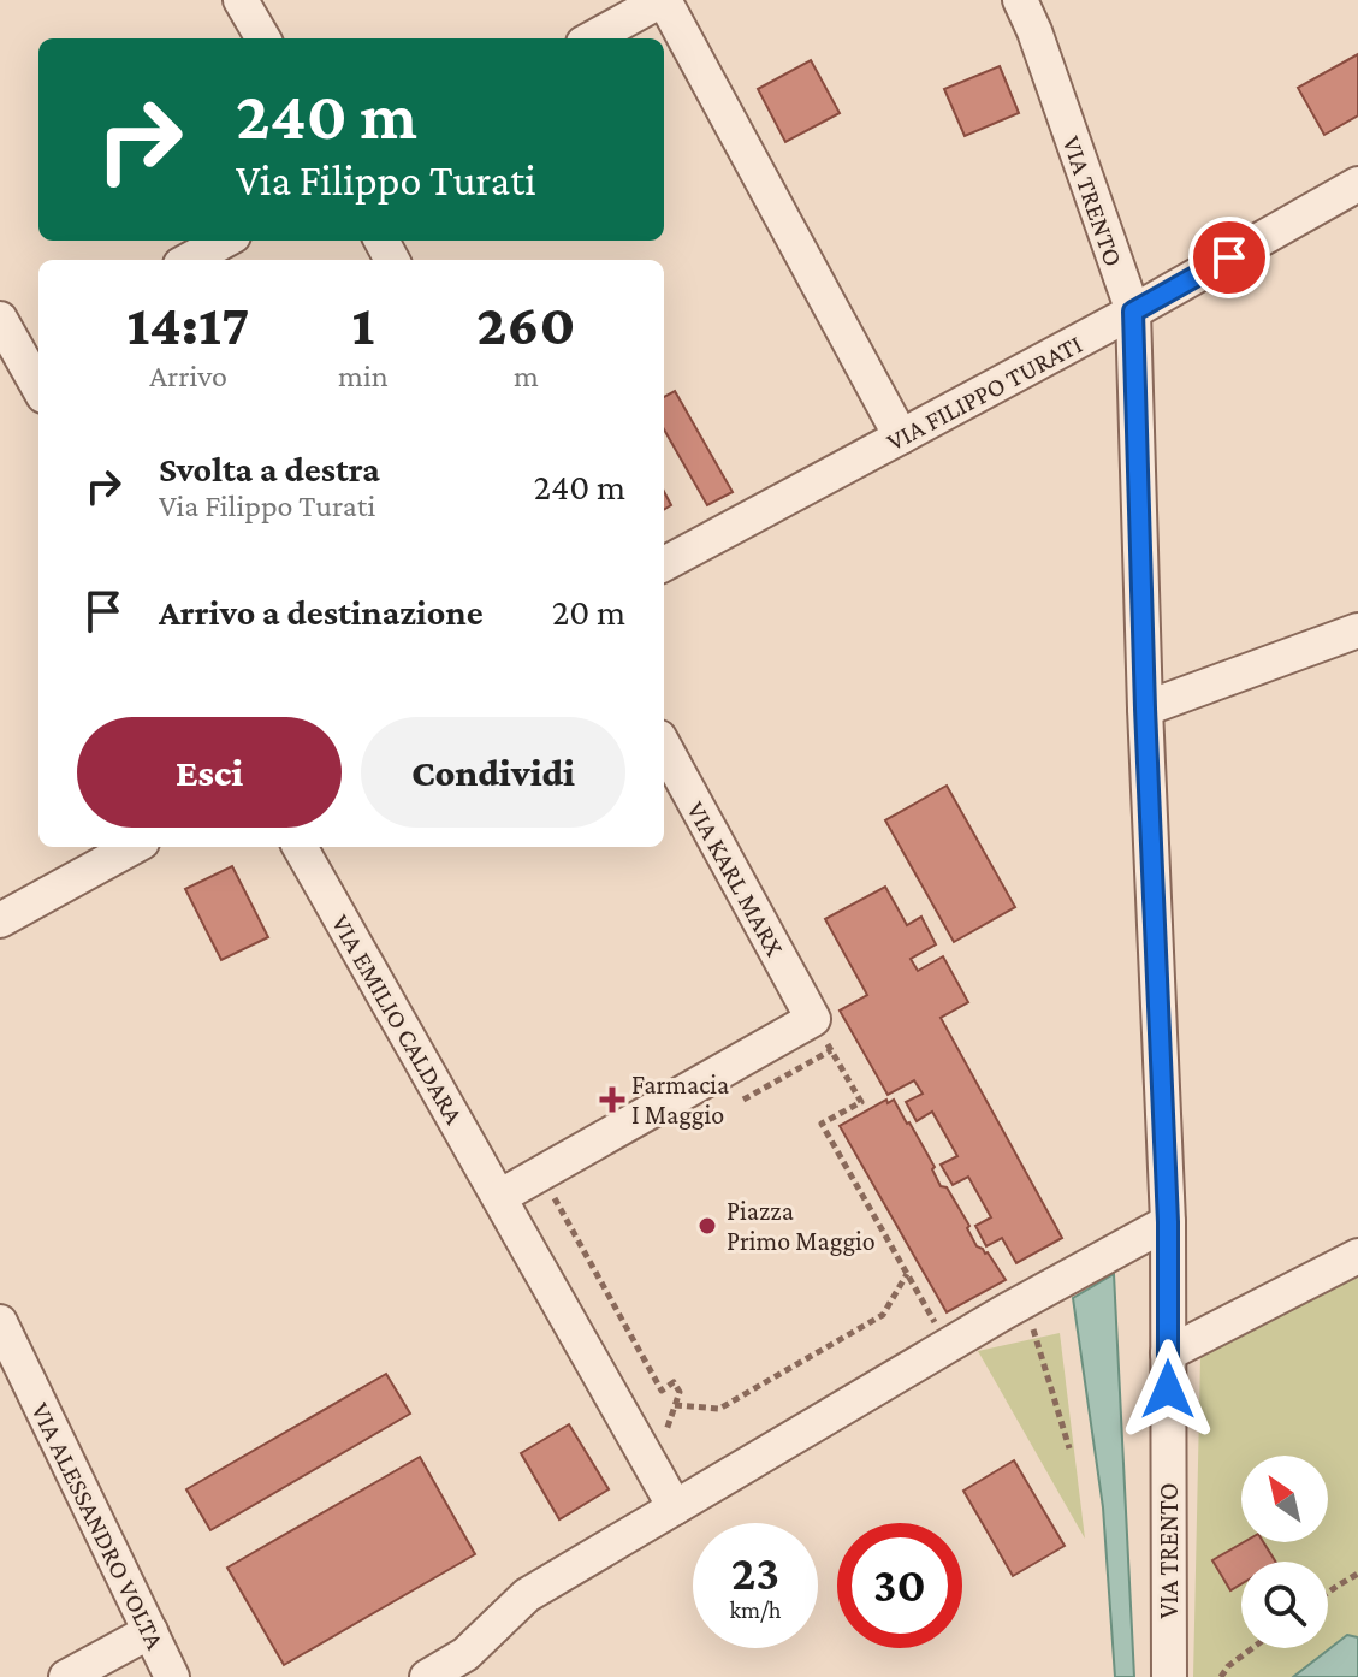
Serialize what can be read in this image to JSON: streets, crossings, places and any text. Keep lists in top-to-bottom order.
{
  "streets": {
    "street": [
      "VIA TRENTO",
      "VIA FILIPPO TURATI",
      "VIA KARL MARX",
      "VIA EMILIO CALDARA",
      "VIA ALESSANDRO VOLTA"
    ]
  },
  "crossings": [
    ["VIA TRENTO", "VIA FILIPPO TURATI"]
  ],
  "places": {
    "health": ["Farmacia I Maggio"],
    "other": ["Piazza Primo Maggio"]
  },
  "north": "top left",
  "page": {
    "turn": ["240 m", "Via Filippo Turati"],
    "eta": [
      "14:17",
      "Arrivo",
      "1",
      "min",
      "260",
      "m"
    ],
    "list": [
      {
        "name": "Svolta a destra",
        "note": "Via Filippo Turati",
        "value": "240 m"
      },
      {
        "name": "Arrivo a destinazione",
        "value": "20 m"
      }
    ],
    "buttons": ["Esci", "Condividi"],
    "speed": "23 km/h",
    "limit": "30"
  }
}
